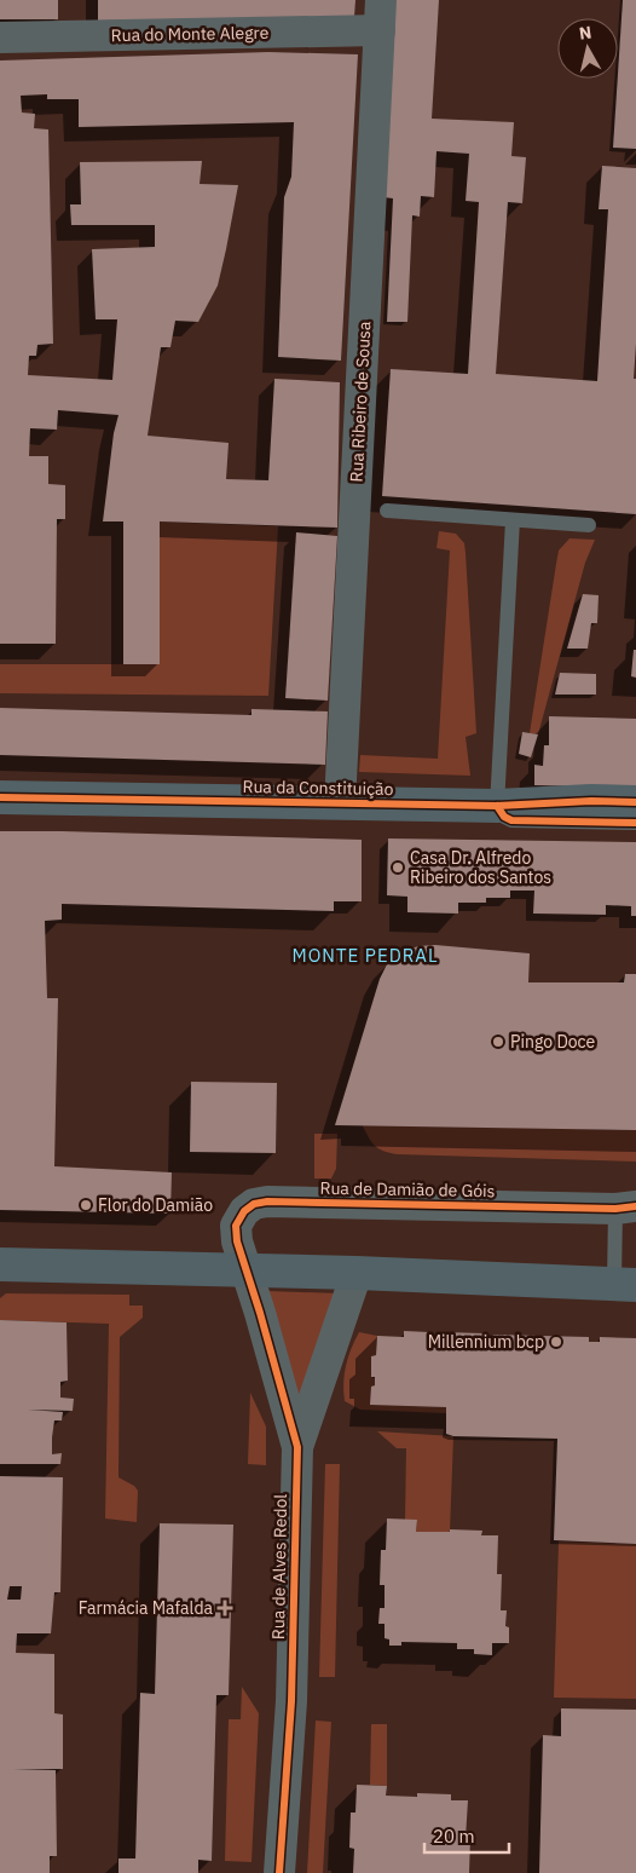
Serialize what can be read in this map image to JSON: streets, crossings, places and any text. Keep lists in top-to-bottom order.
{
  "streets": {
    "main road": ["Rua da Constituição"],
    "street": [
      "Rua do Monte Alegre",
      "Rua Ribeiro de Sousa",
      "Rua de Damião de Góis",
      "Rua de Alves Redol"
    ]
  },
  "crossings": [
    ["Rua do Monte Alegre", "Rua Ribeiro de Sousa"],
    ["Rua Ribeiro de Sousa", "Rua da Constituição"],
    ["Rua de Damião de Góis", "Rua de Alves Redol"]
  ],
  "districts": ["MONTE PEDRAL"],
  "places": {
    "other": [
      "Casa Dr. Alfredo Ribeiro dos Santos",
      "Pingo Doce",
      "Flor do Damião",
      "Millennium bcp"
    ],
    "health": ["Farmácia Mafalda"]
  },
  "scale_bar": "20 m",
  "north": "top"
}
